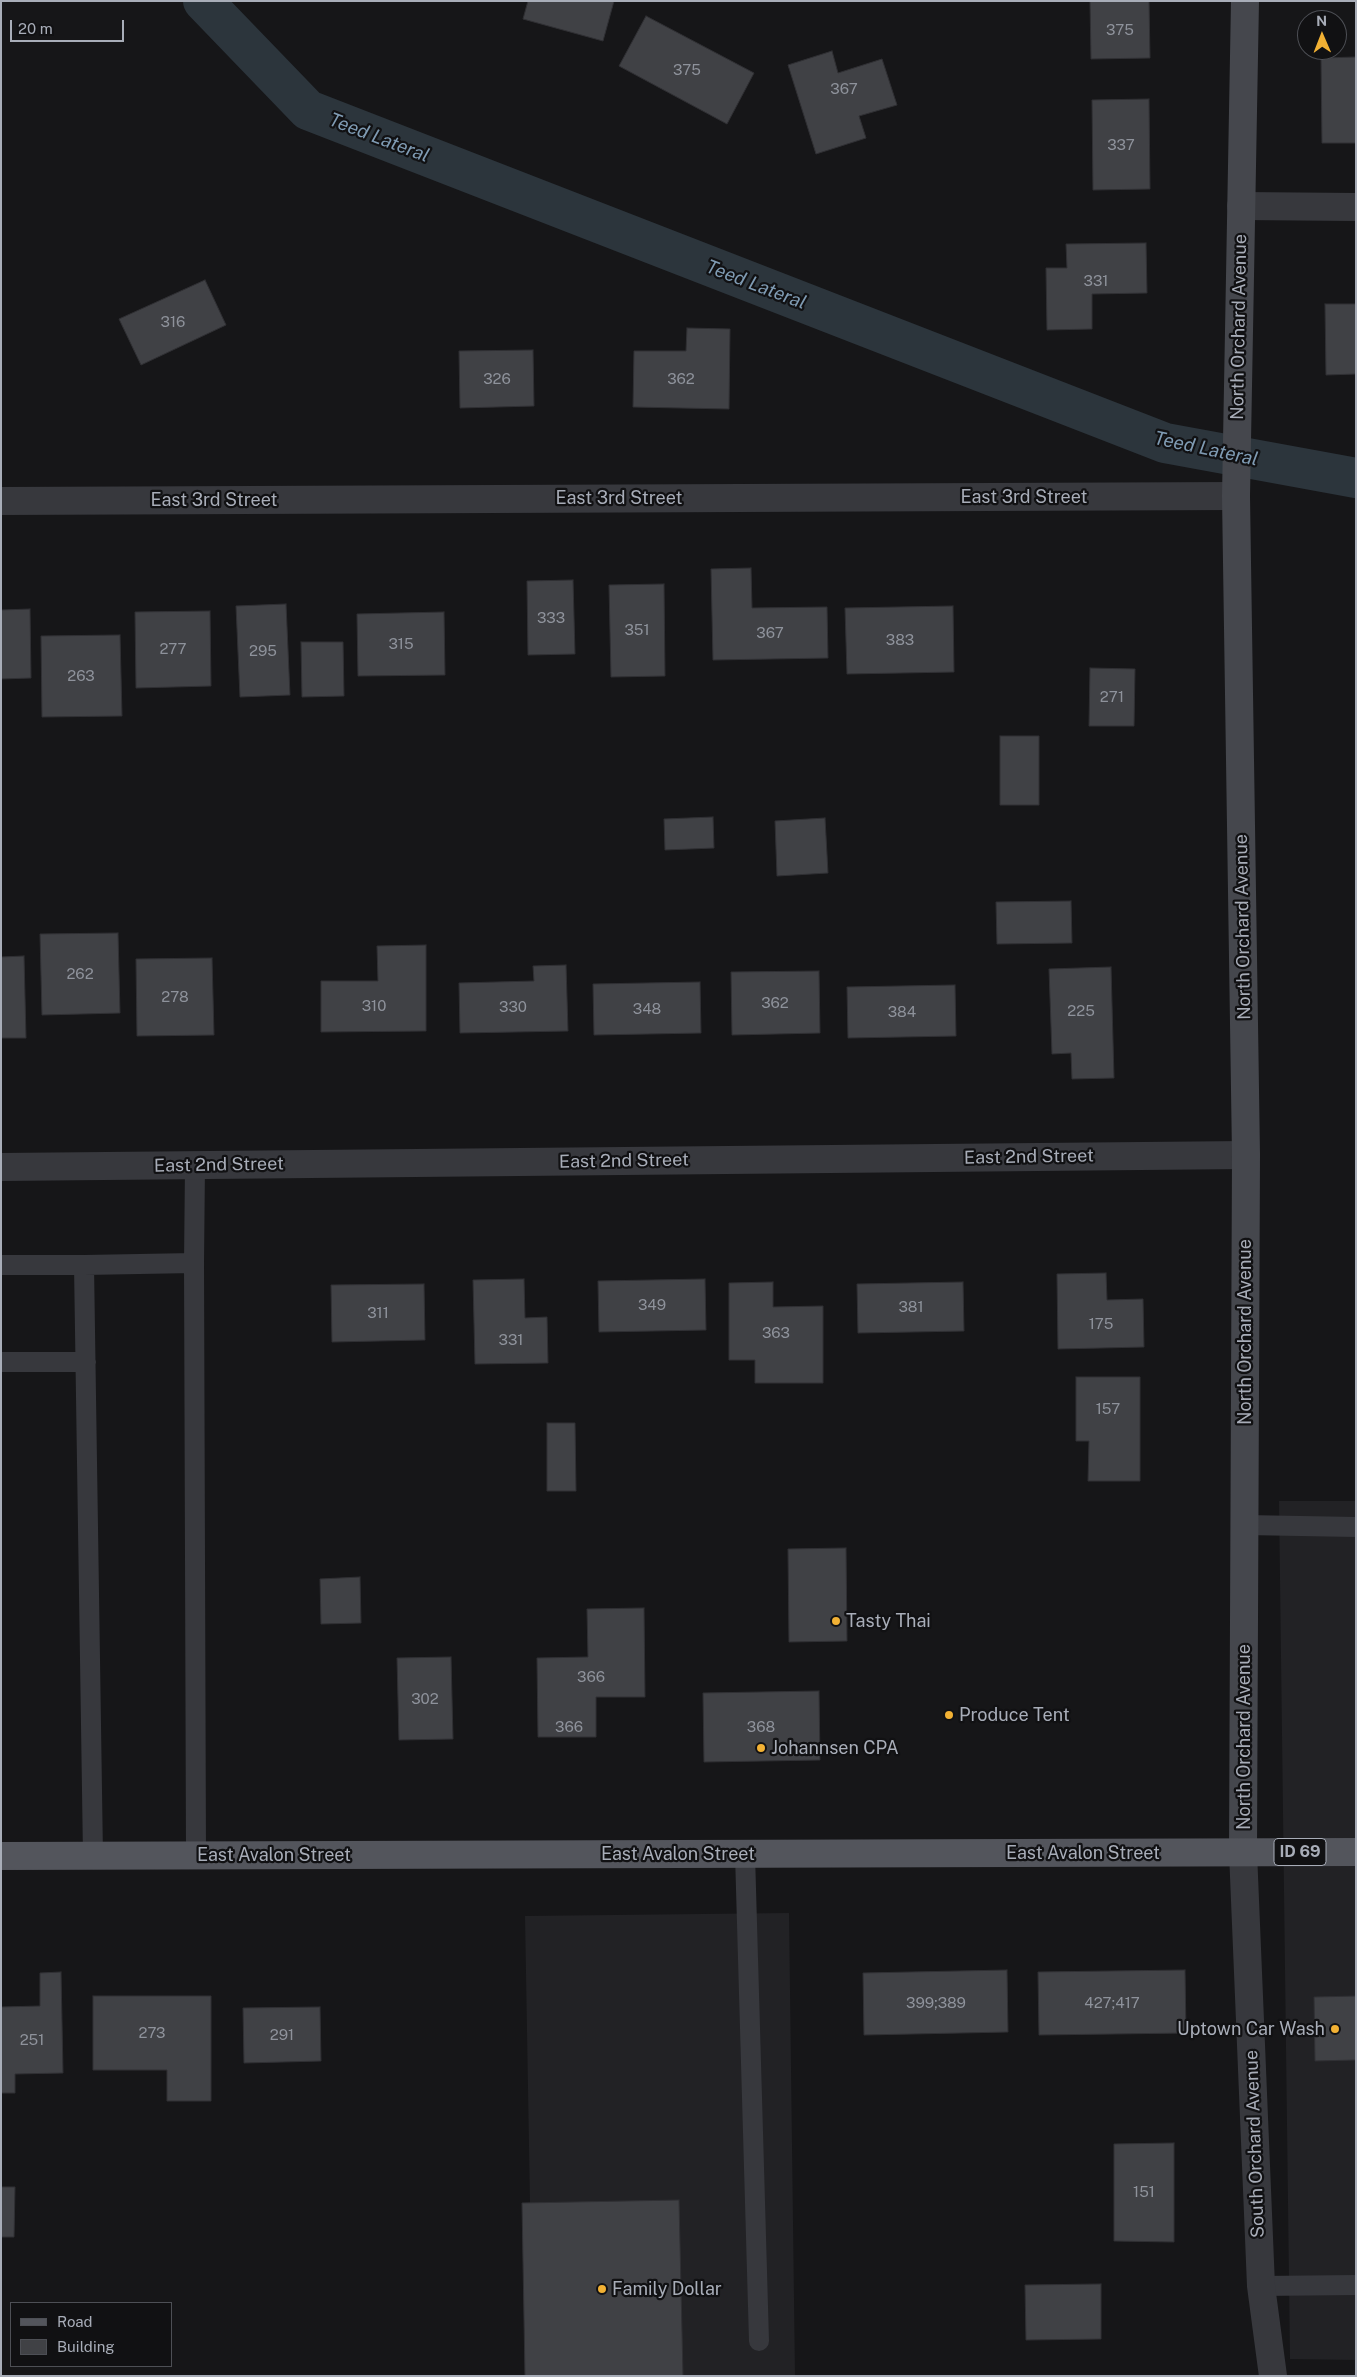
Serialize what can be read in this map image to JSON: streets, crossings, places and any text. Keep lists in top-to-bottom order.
{
  "streets": {
    "main road": ["ID 69", "East Avalon Street"],
    "street": [
      "North Orchard Avenue",
      "East 3rd Street",
      "East 2nd Street",
      "South Orchard Avenue"
    ]
  },
  "crossings": [
    ["North Orchard Avenue", "East 3rd Street"],
    ["North Orchard Avenue", "East 2nd Street"],
    ["North Orchard Avenue", "East Avalon Street"],
    ["North Orchard Avenue", "South Orchard Avenue"],
    ["East Avalon Street", "South Orchard Avenue"]
  ],
  "water": ["Teed Lateral"],
  "places": [
    "Tasty Thai",
    "Produce Tent",
    "Johannsen CPA",
    "Uptown Car Wash",
    "Family Dollar"
  ],
  "house_numbers": [
    "375",
    "375",
    "367",
    "337",
    "331",
    "316",
    "326",
    "362",
    "333",
    "351",
    "367",
    "383",
    "315",
    "277",
    "295",
    "263",
    "271",
    "262",
    "278",
    "362",
    "310",
    "330",
    "348",
    "225",
    "384",
    "349",
    "381",
    "311",
    "175",
    "363",
    "331",
    "157",
    "366",
    "302",
    "366",
    "368",
    "399;389",
    "427;417",
    "273",
    "291",
    "251",
    "151"
  ],
  "legend": ["Road", "Building"],
  "scale_bar": "20 m",
  "north": "top"
}
